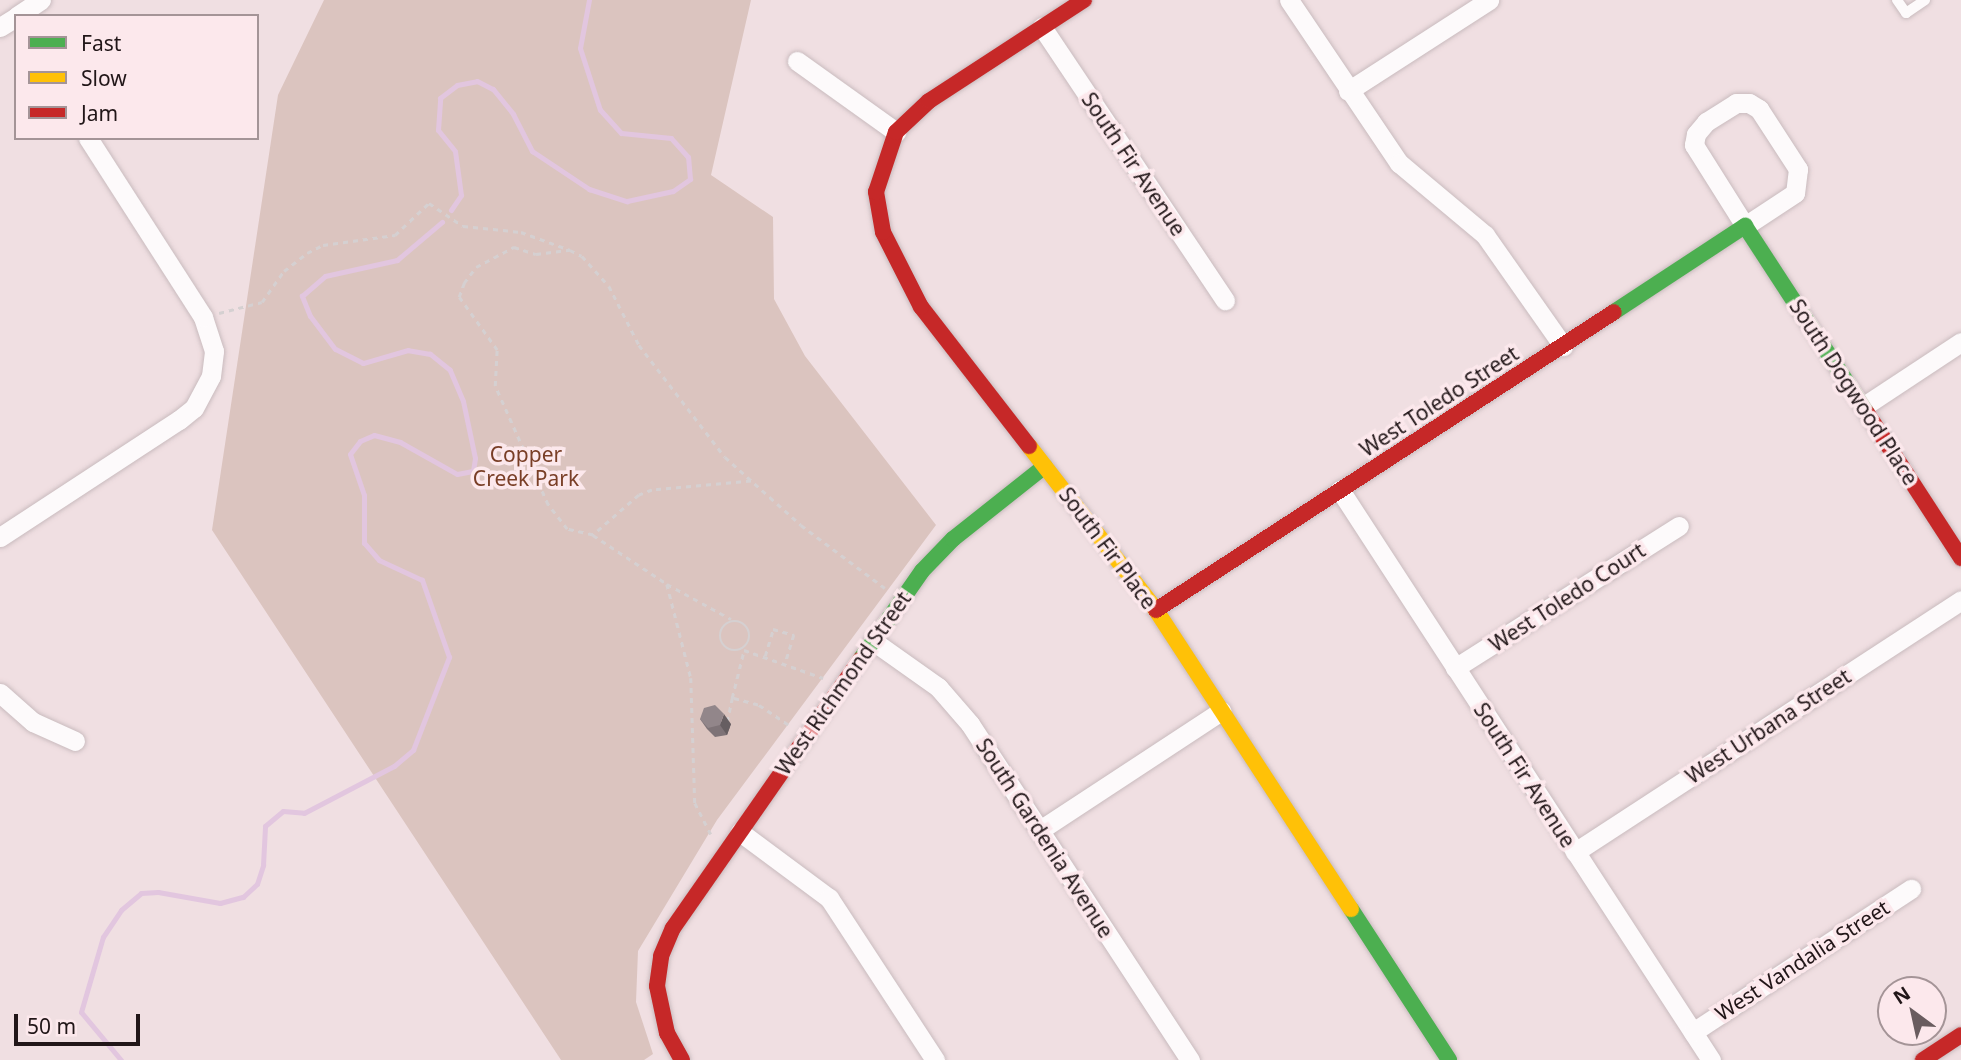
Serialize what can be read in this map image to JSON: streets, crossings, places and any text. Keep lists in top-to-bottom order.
{
  "streets": {
    "street": [
      "South Fir Avenue",
      "South Dogwood Place",
      "West Toledo Street",
      "South Fir Place",
      "West Toledo Court",
      "West Richmond Street",
      "West Urbana Street",
      "South Gardenia Avenue",
      "West Vandalia Street"
    ]
  },
  "crossings": [
    ["South Fir Avenue", "West Toledo Street"],
    ["South Fir Avenue", "West Toledo Court"],
    ["South Fir Avenue", "West Urbana Street"],
    ["South Fir Avenue", "West Vandalia Street"],
    ["South Dogwood Place", "West Toledo Street"],
    ["West Toledo Street", "South Fir Place"],
    ["South Fir Place", "West Richmond Street"],
    ["West Richmond Street", "South Gardenia Avenue"]
  ],
  "parks": ["Copper Creek Park"],
  "legend": ["Fast", "Slow", "Jam"],
  "scale_bar": "50 m",
  "north": "top left"
}
